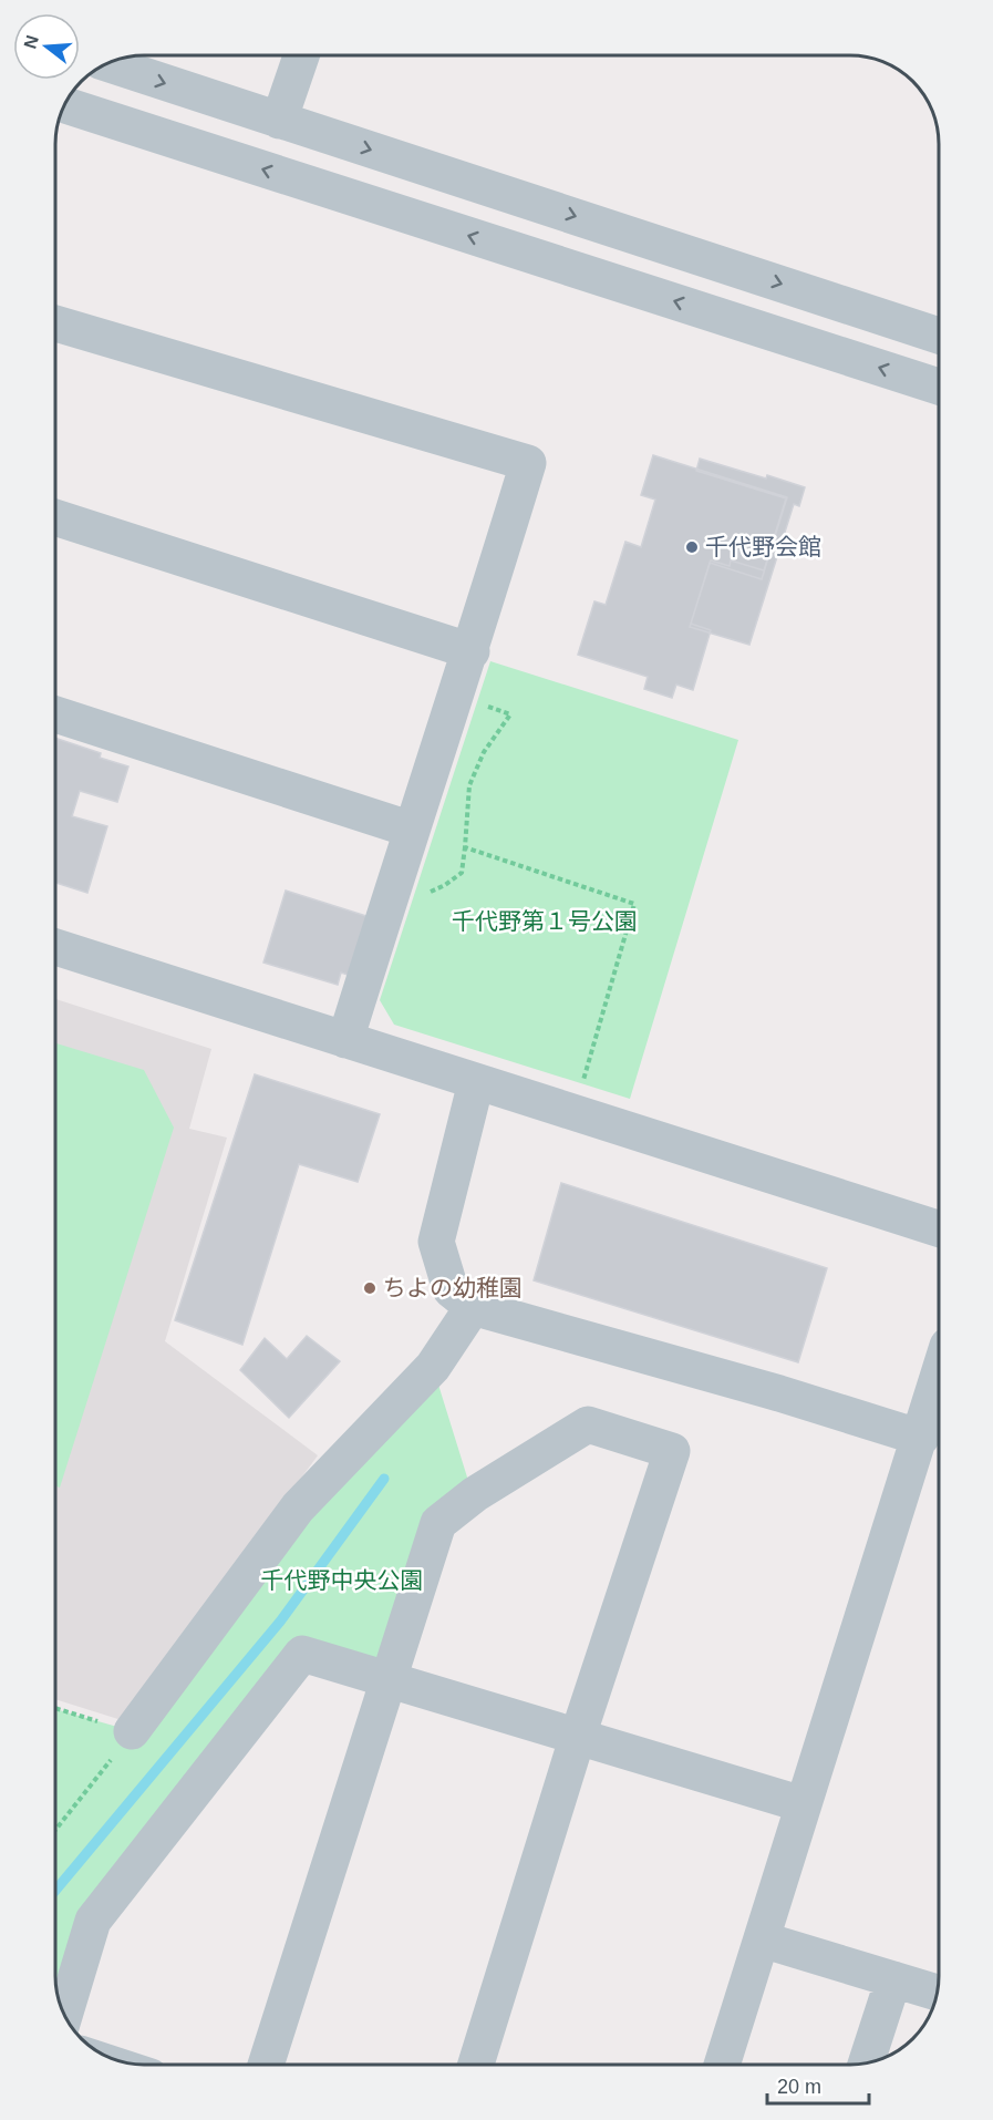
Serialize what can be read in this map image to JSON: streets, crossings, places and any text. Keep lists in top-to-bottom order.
{
  "parks": ["千代野第１号公園", "千代野中央公園"],
  "places": ["千代野会館", "ちよの幼稚園"],
  "scale_bar": "20 m",
  "north": "left"
}
